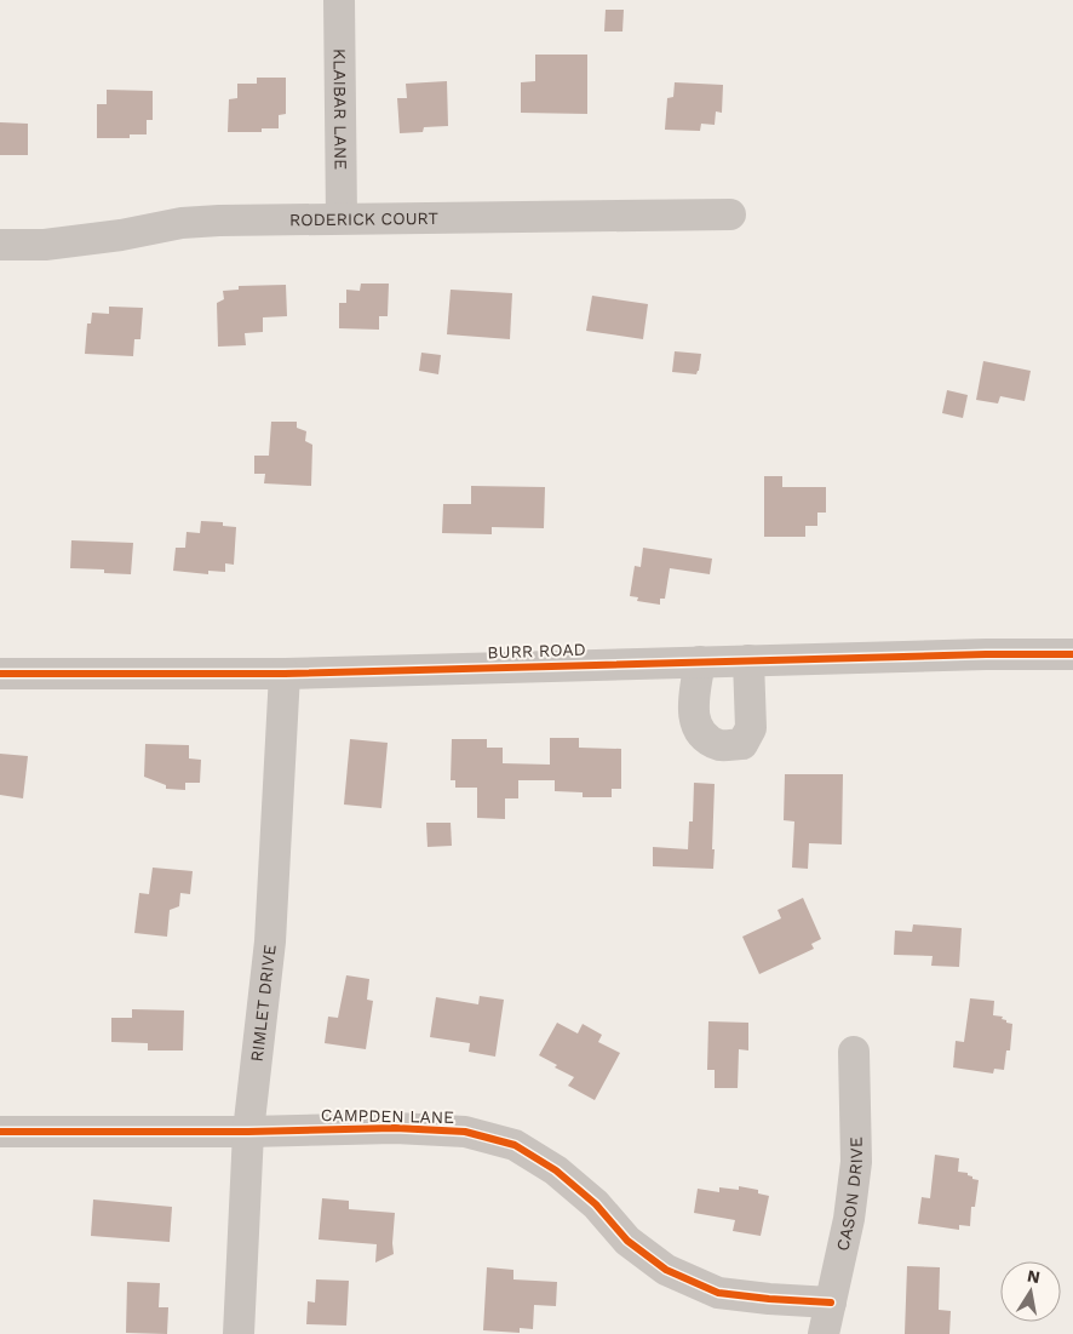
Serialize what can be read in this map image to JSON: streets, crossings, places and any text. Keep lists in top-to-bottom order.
{
  "streets": {
    "street": [
      "KLAIBAR LANE",
      "RODERICK COURT",
      "BURR ROAD",
      "RIMLET DRIVE",
      "CAMPDEN LANE",
      "CASON DRIVE"
    ]
  },
  "crossings": [
    ["KLAIBAR LANE", "RODERICK COURT"],
    ["BURR ROAD", "RIMLET DRIVE"],
    ["RIMLET DRIVE", "CAMPDEN LANE"],
    ["CAMPDEN LANE", "CASON DRIVE"]
  ],
  "north": "top"
}
